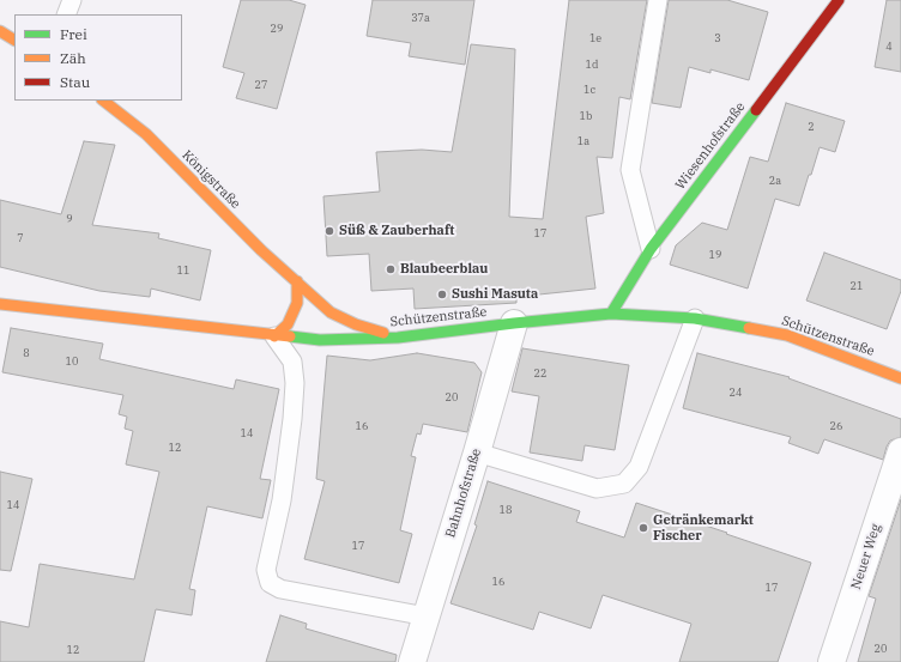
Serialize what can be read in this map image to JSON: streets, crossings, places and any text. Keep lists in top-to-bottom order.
{
  "streets": {
    "main road": ["Wiesenhofstraße", "Königstraße", "Schützenstraße"],
    "street": ["Bahnhofstraße", "Neuer Weg"]
  },
  "crossings": [
    ["Wiesenhofstraße", "Schützenstraße"],
    ["Königstraße", "Schützenstraße"],
    ["Schützenstraße", "Bahnhofstraße"]
  ],
  "places": [
    "Süß & Zauberhaft",
    "Blaubeerblau",
    "Sushi Masuta",
    "Getränkemarkt Fischer"
  ],
  "house_numbers": [
    "37a",
    "29",
    "1e",
    "3",
    "4",
    "1d",
    "27",
    "1c",
    "1b",
    "2",
    "1a",
    "2a",
    "9",
    "17",
    "7",
    "19",
    "11",
    "21",
    "8",
    "10",
    "22",
    "24",
    "20",
    "16",
    "26",
    "14",
    "12",
    "14",
    "18",
    "17",
    "16",
    "17",
    "20",
    "12"
  ],
  "legend": ["Frei", "Zäh", "Stau"]
}
